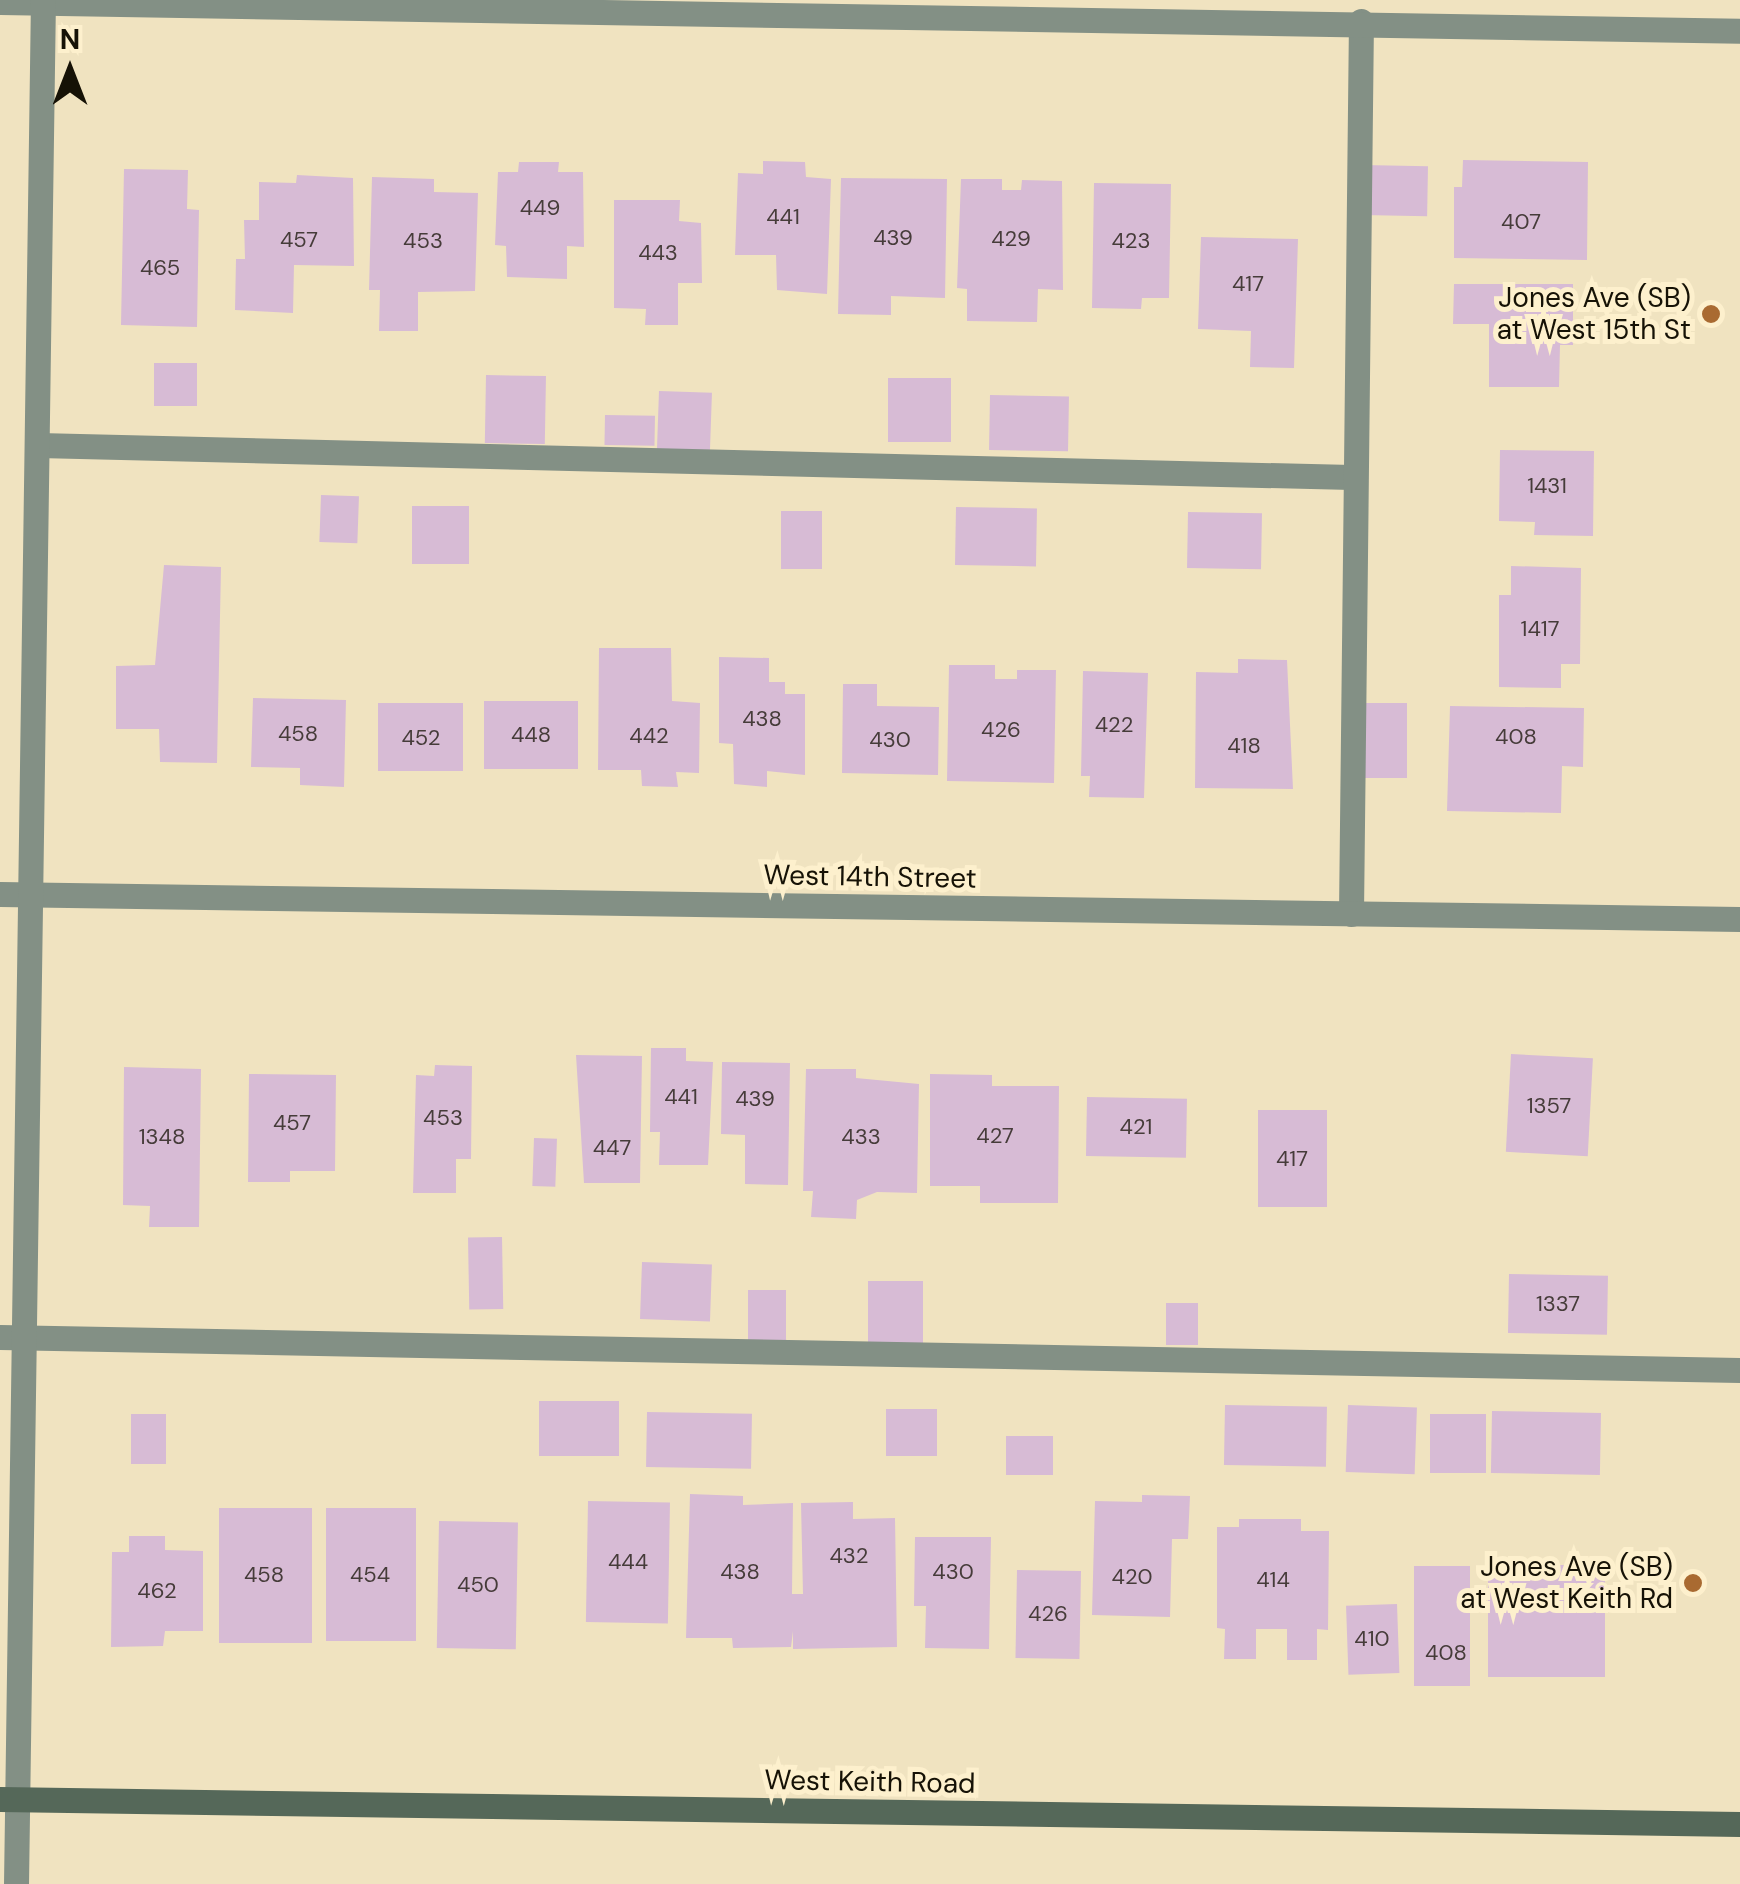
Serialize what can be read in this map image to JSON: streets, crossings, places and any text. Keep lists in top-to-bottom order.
{
  "streets": {
    "main road": ["West Keith Road"],
    "street": ["West 14th Street"]
  },
  "places": ["Jones Ave (SB) at West 15th St", "Jones Ave (SB) at West Keith Rd"],
  "house_numbers": [
    "449",
    "441",
    "407",
    "439",
    "429",
    "457",
    "453",
    "423",
    "443",
    "465",
    "417",
    "1431",
    "1417",
    "438",
    "422",
    "426",
    "458",
    "448",
    "442",
    "408",
    "452",
    "430",
    "418",
    "441",
    "439",
    "1357",
    "453",
    "457",
    "421",
    "427",
    "1348",
    "433",
    "447",
    "417",
    "1337",
    "432",
    "444",
    "438",
    "430",
    "458",
    "454",
    "420",
    "414",
    "450",
    "462",
    "426",
    "410",
    "408"
  ],
  "north": "top"
}
